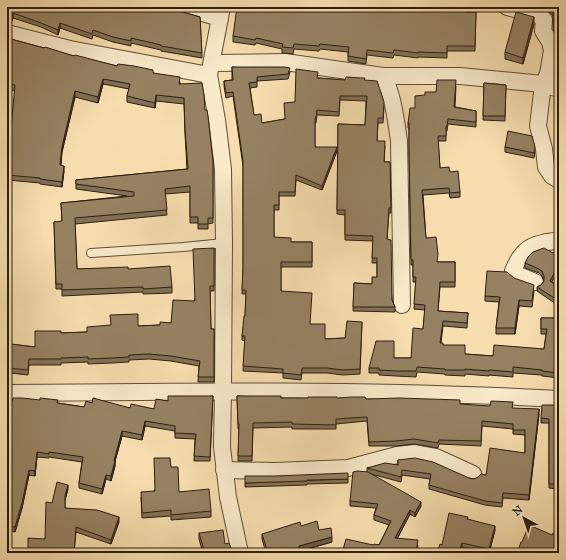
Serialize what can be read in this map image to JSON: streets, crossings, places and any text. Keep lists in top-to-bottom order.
{
  "north": "top left"
}
